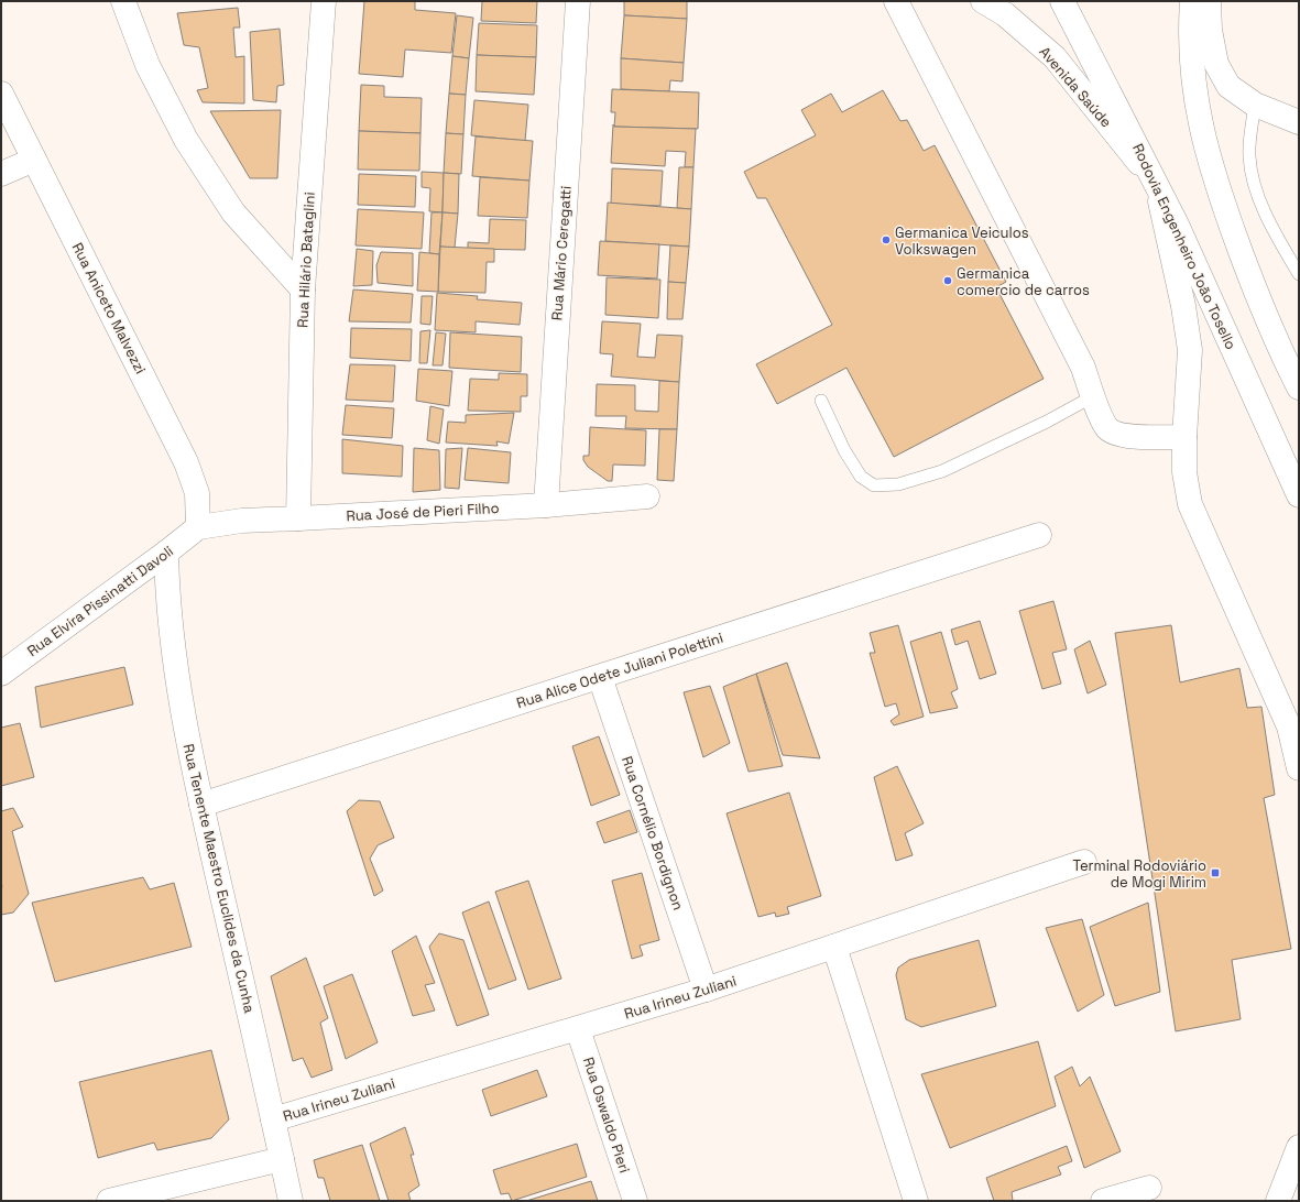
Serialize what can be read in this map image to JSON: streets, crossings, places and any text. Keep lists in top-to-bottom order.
{
  "streets": {
    "street": [
      "Avenida Saúde",
      "Rodovia Engenheiro João Tosello",
      "Rua Mário Ceregatti",
      "Rua Hilário Bataglini",
      "Rua Aniceto Malvezzi",
      "Rua José de Pieri Filho",
      "Rua Elvira Pissinatti Davoli",
      "Rua Alice Odete Juliani Polettini",
      "Rua Cornélio Bordignon",
      "Rua Tenente Maestro Euclides da Cunha",
      "Rua Irineu Zuliani",
      "Rua Oswaldo Pieri"
    ]
  },
  "crossings": [
    ["Avenida Saúde", "Rodovia Engenheiro João Tosello"],
    ["Rua Mário Ceregatti", "Rua José de Pieri Filho"],
    ["Rua Hilário Bataglini", "Rua José de Pieri Filho"],
    ["Rua Aniceto Malvezzi", "Rua José de Pieri Filho"],
    ["Rua Aniceto Malvezzi", "Rua Elvira Pissinatti Davoli"],
    ["Rua José de Pieri Filho", "Rua Elvira Pissinatti Davoli"],
    ["Rua Elvira Pissinatti Davoli", "Rua Tenente Maestro Euclides da Cunha"],
    ["Rua Alice Odete Juliani Polettini", "Rua Cornélio Bordignon"],
    ["Rua Alice Odete Juliani Polettini", "Rua Tenente Maestro Euclides da Cunha"],
    ["Rua Cornélio Bordignon", "Rua Irineu Zuliani"],
    ["Rua Tenente Maestro Euclides da Cunha", "Rua Irineu Zuliani"],
    ["Rua Irineu Zuliani", "Rua Oswaldo Pieri"]
  ],
  "places": {
    "other": ["Germanica Veiculos Volkswagen", "Germanica comercio de carros"],
    "transit": ["Terminal Rodoviário de Mogi Mirim"]
  }
}
